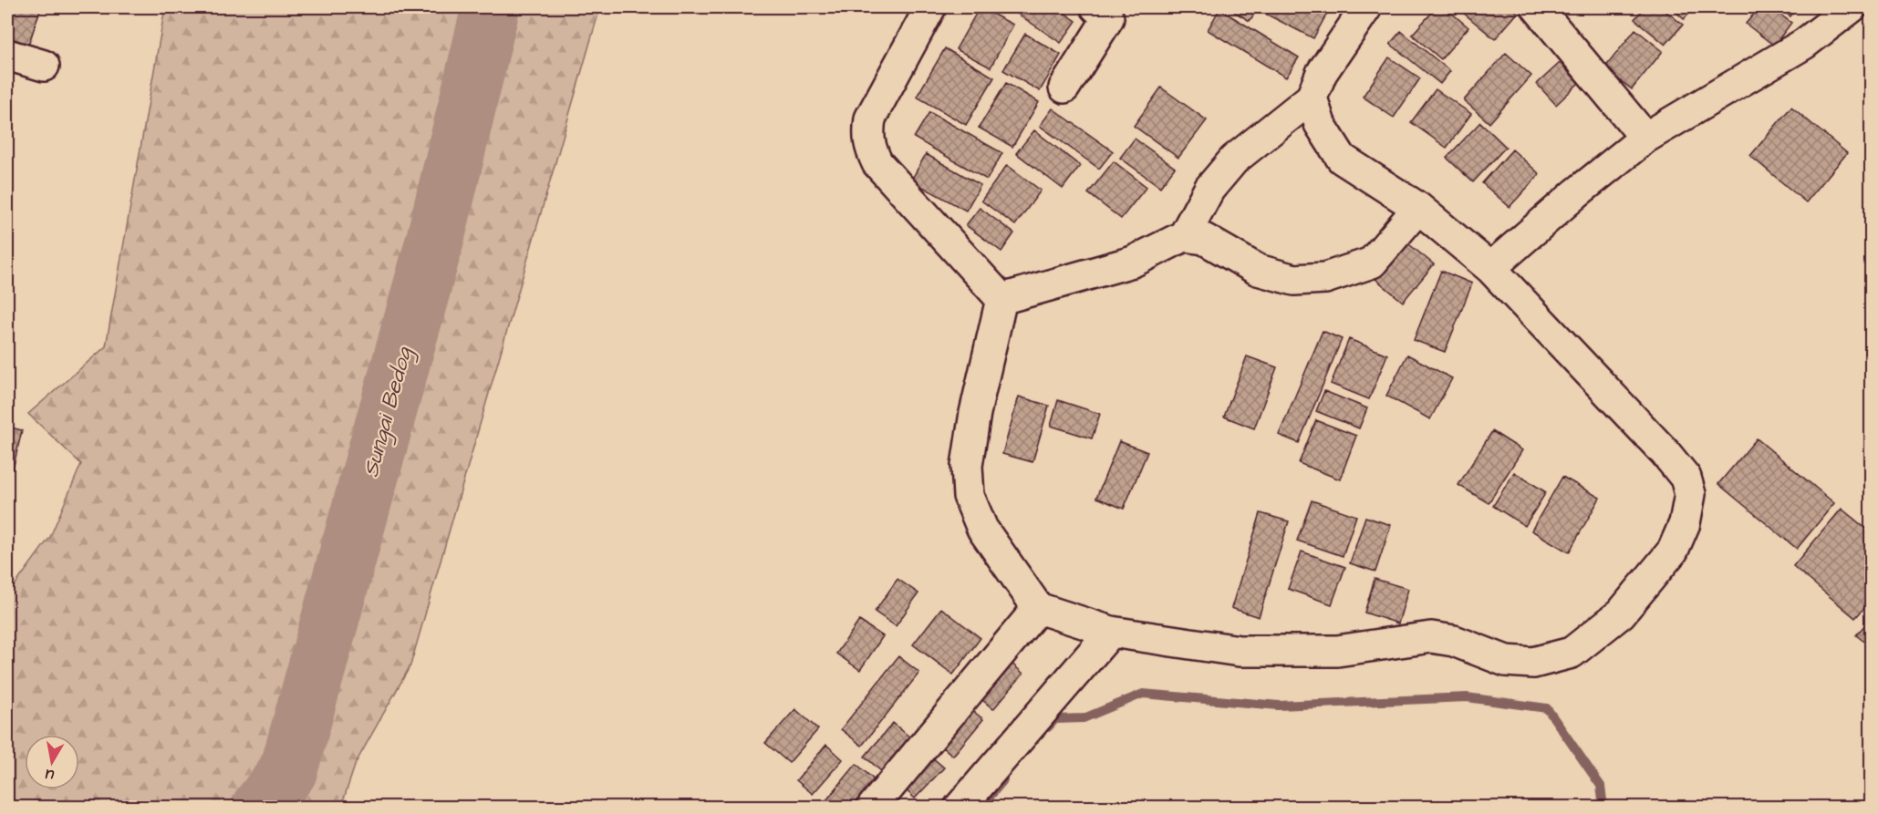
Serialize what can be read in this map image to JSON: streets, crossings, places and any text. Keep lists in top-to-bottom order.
{
  "water": ["Sungai Bedog"],
  "north": "bottom"
}
